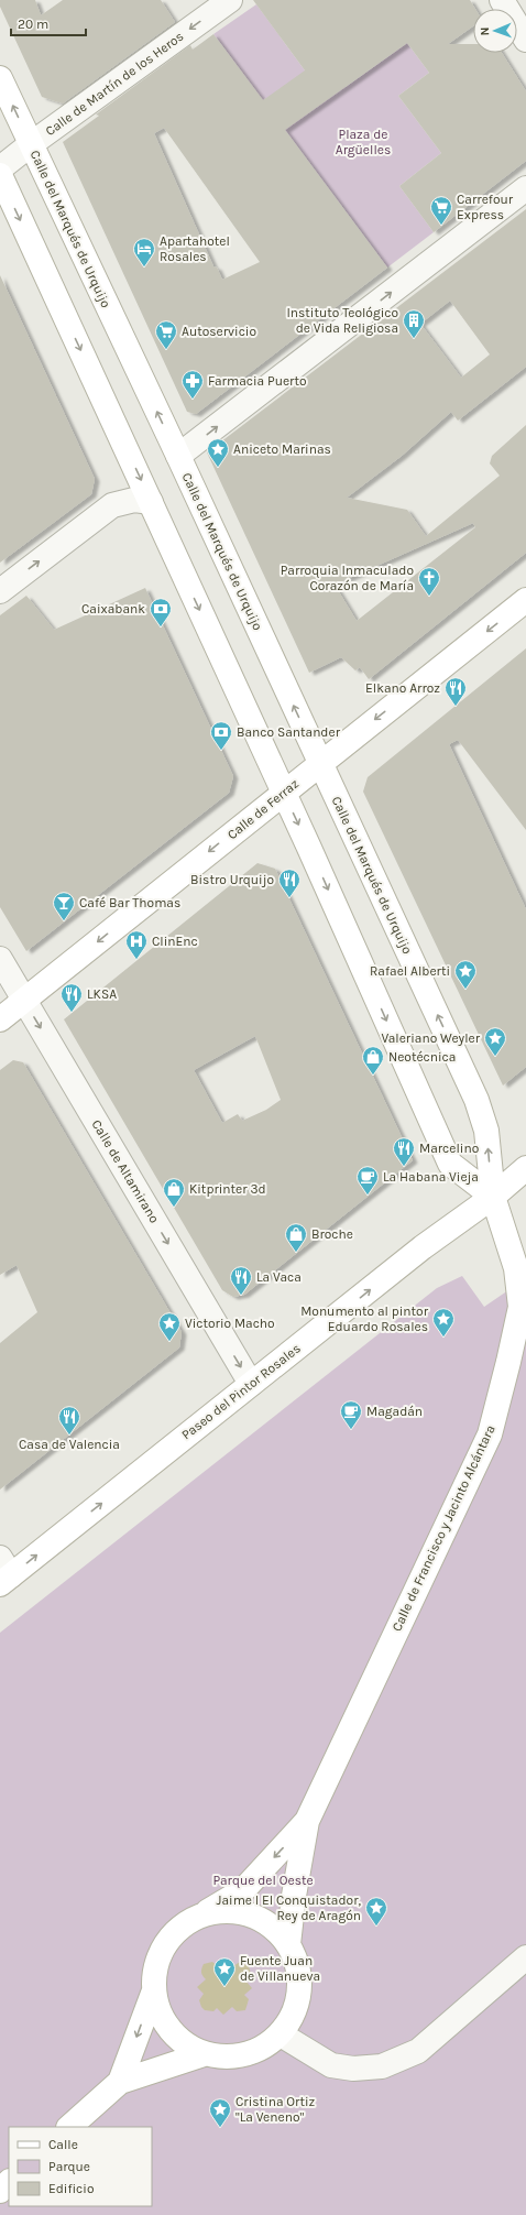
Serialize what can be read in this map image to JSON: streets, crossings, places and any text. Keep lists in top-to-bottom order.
{
  "streets": {
    "main road": [
      "Calle del Marqués de Urquijo",
      "Calle de Ferraz",
      "Paseo del Pintor Rosales",
      "Calle de Francisco y Jacinto Alcántara"
    ],
    "street": ["Calle de Martín de los Heros", "Calle de Altamirano"]
  },
  "crossings": [
    ["Calle de Martín de los Heros", "Calle del Marqués de Urquijo"],
    ["Calle del Marqués de Urquijo", "Calle de Ferraz"],
    ["Calle del Marqués de Urquijo", "Paseo del Pintor Rosales"],
    ["Calle del Marqués de Urquijo", "Calle de Francisco y Jacinto Alcántara"],
    ["Calle de Ferraz", "Calle de Altamirano"],
    ["Calle de Altamirano", "Paseo del Pintor Rosales"],
    ["Paseo del Pintor Rosales", "Calle de Francisco y Jacinto Alcántara"]
  ],
  "one_way": [
    "Calle de Martín de los Heros",
    "Calle de Ferraz",
    "Calle de Altamirano",
    "Paseo del Pintor Rosales"
  ],
  "parks": ["Plaza de Argüelles", "Parque del Oeste"],
  "places": {
    "supermarket": ["Carrefour Express", "Autoservicio"],
    "hotel": ["Apartahotel Rosales"],
    "building": ["Instituto Teológico de Vida Religiosa"],
    "pharmacy": ["Farmacia Puerto"],
    "place": [
      "Aniceto Marinas",
      "Rafael Alberti",
      "Valeriano Weyler",
      "Monumento al pintor Eduardo Rosales",
      "Victorio Macho",
      "Jaime I El Conquistador, Rey de Aragón",
      "Fuente Juan de Villanueva",
      "Cristina Ortiz \"La Veneno\""
    ],
    "church": ["Parroquia Inmaculado Corazón de María"],
    "bank": ["Caixabank", "Banco Santander"],
    "restaurant": [
      "Elkano Arroz",
      "Bistro Urquijo",
      "LKSA",
      "Marcelino",
      "La Vaca",
      "Casa de Valencia"
    ],
    "bar": ["Café Bar Thomas"],
    "hospital": ["ClinEnc"],
    "shop": ["Neotécnica", "Kitprinter 3d", "Broche"],
    "cafe": ["La Habana Vieja", "Magadán"]
  },
  "legend": ["Calle", "Parque", "Edificio"],
  "scale_bar": "20 m",
  "north": "left"
}
